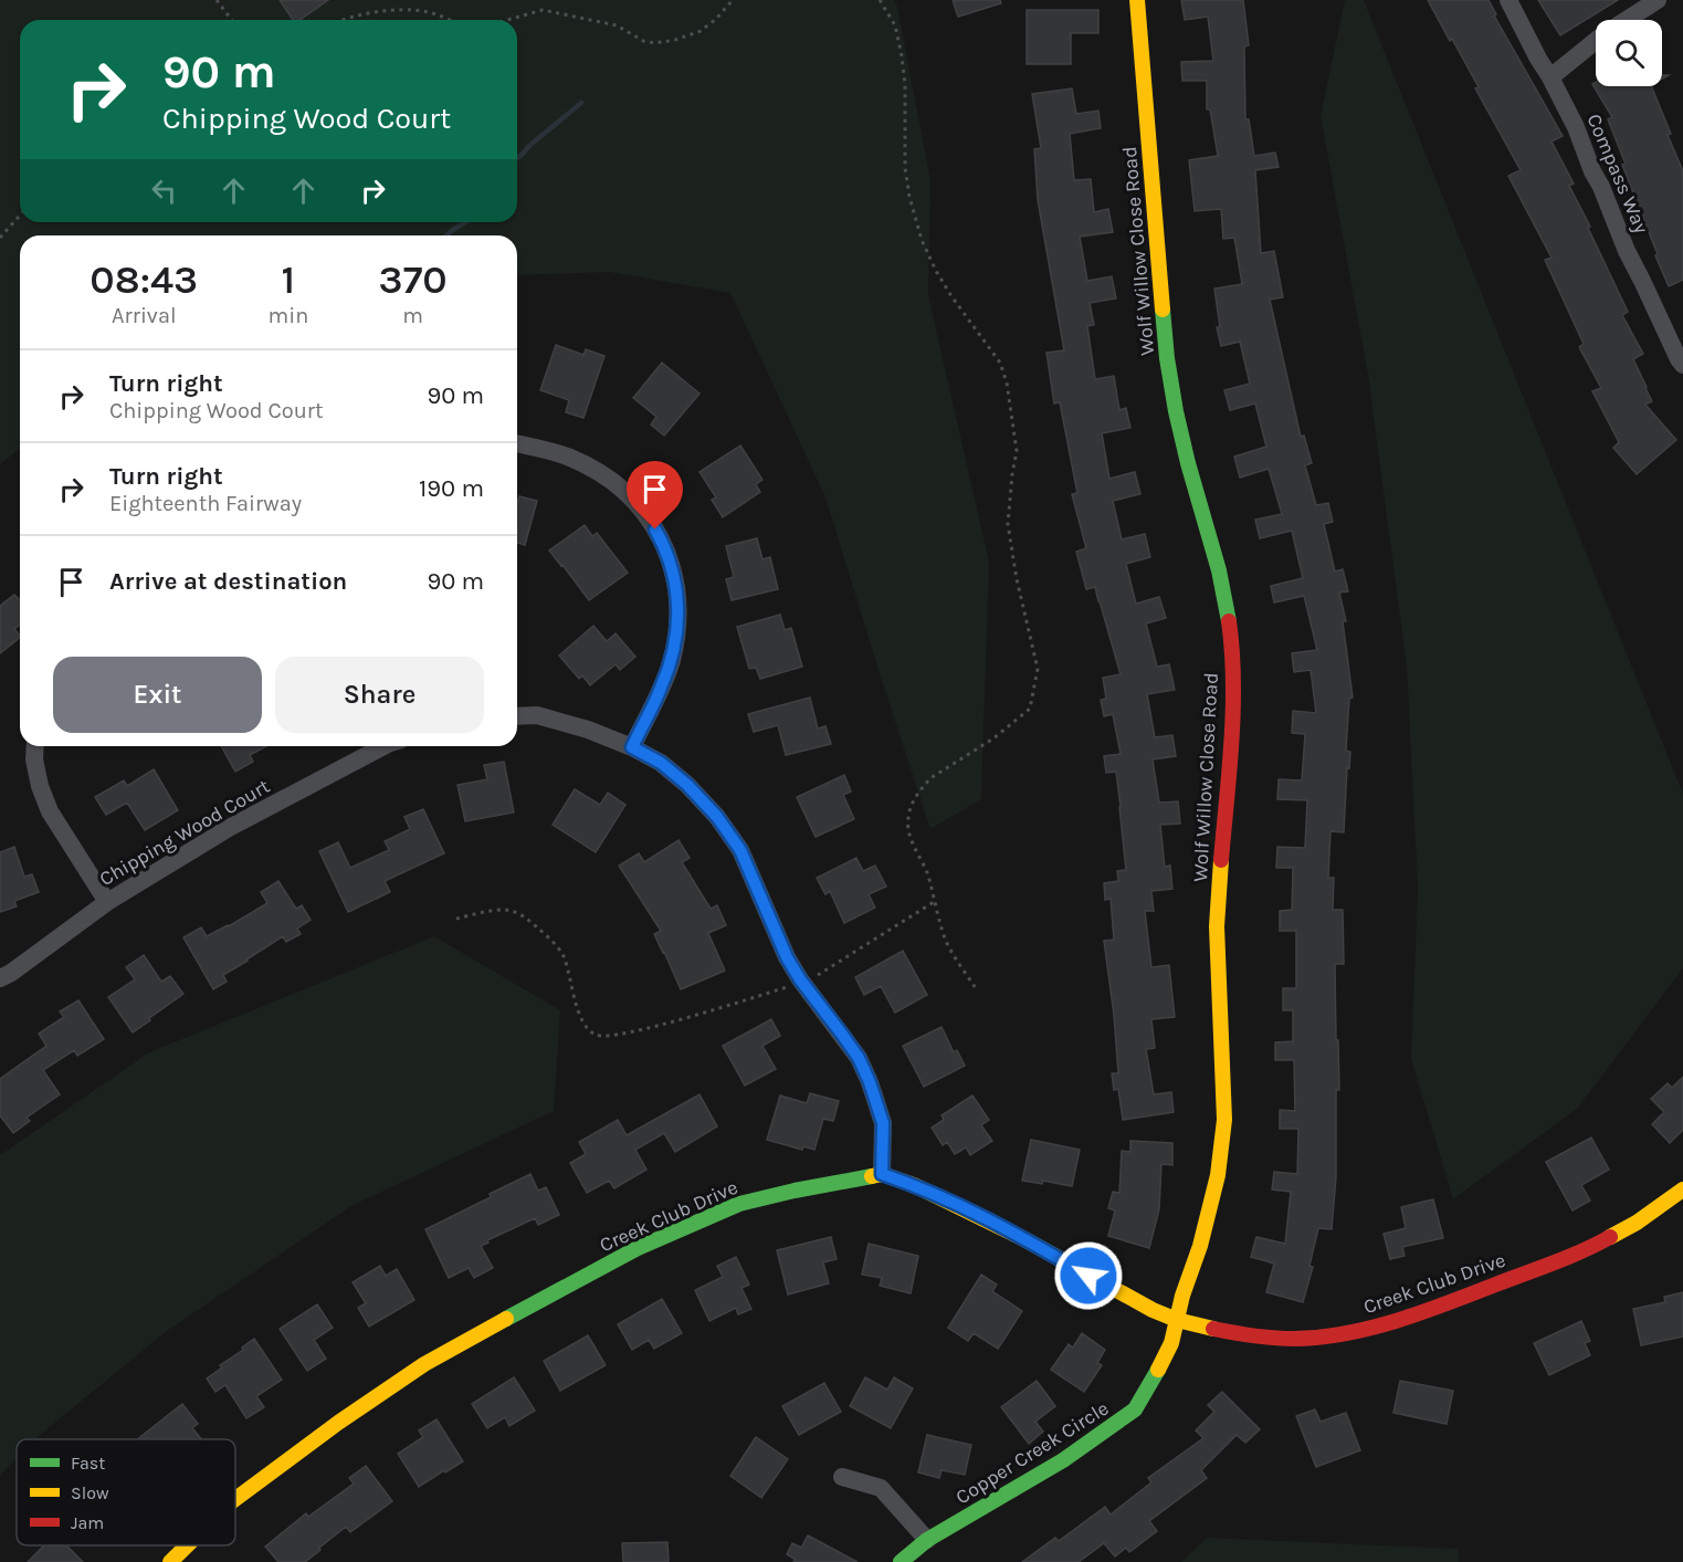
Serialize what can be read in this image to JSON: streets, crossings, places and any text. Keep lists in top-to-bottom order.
{
  "streets": {
    "street": [
      "Compass Way",
      "Wolf Willow Close Road",
      "Chipping Wood Court",
      "Creek Club Drive",
      "Copper Creek Circle"
    ]
  },
  "crossings": [
    ["Wolf Willow Close Road", "Creek Club Drive"],
    ["Wolf Willow Close Road", "Copper Creek Circle"],
    ["Creek Club Drive", "Copper Creek Circle"]
  ],
  "legend": ["Fast", "Slow", "Jam"],
  "page": {
    "turn": ["90 m", "Chipping Wood Court"],
    "eta": [
      "08:43",
      "Arrival",
      "1",
      "min",
      "370",
      "m"
    ],
    "list": [
      {
        "name": "Turn right",
        "note": "Chipping Wood Court",
        "value": "90 m"
      },
      {
        "name": "Turn right",
        "note": "Eighteenth Fairway",
        "value": "190 m"
      },
      {
        "name": "Arrive at destination",
        "value": "90 m"
      }
    ],
    "buttons": ["Exit", "Share"]
  }
}
